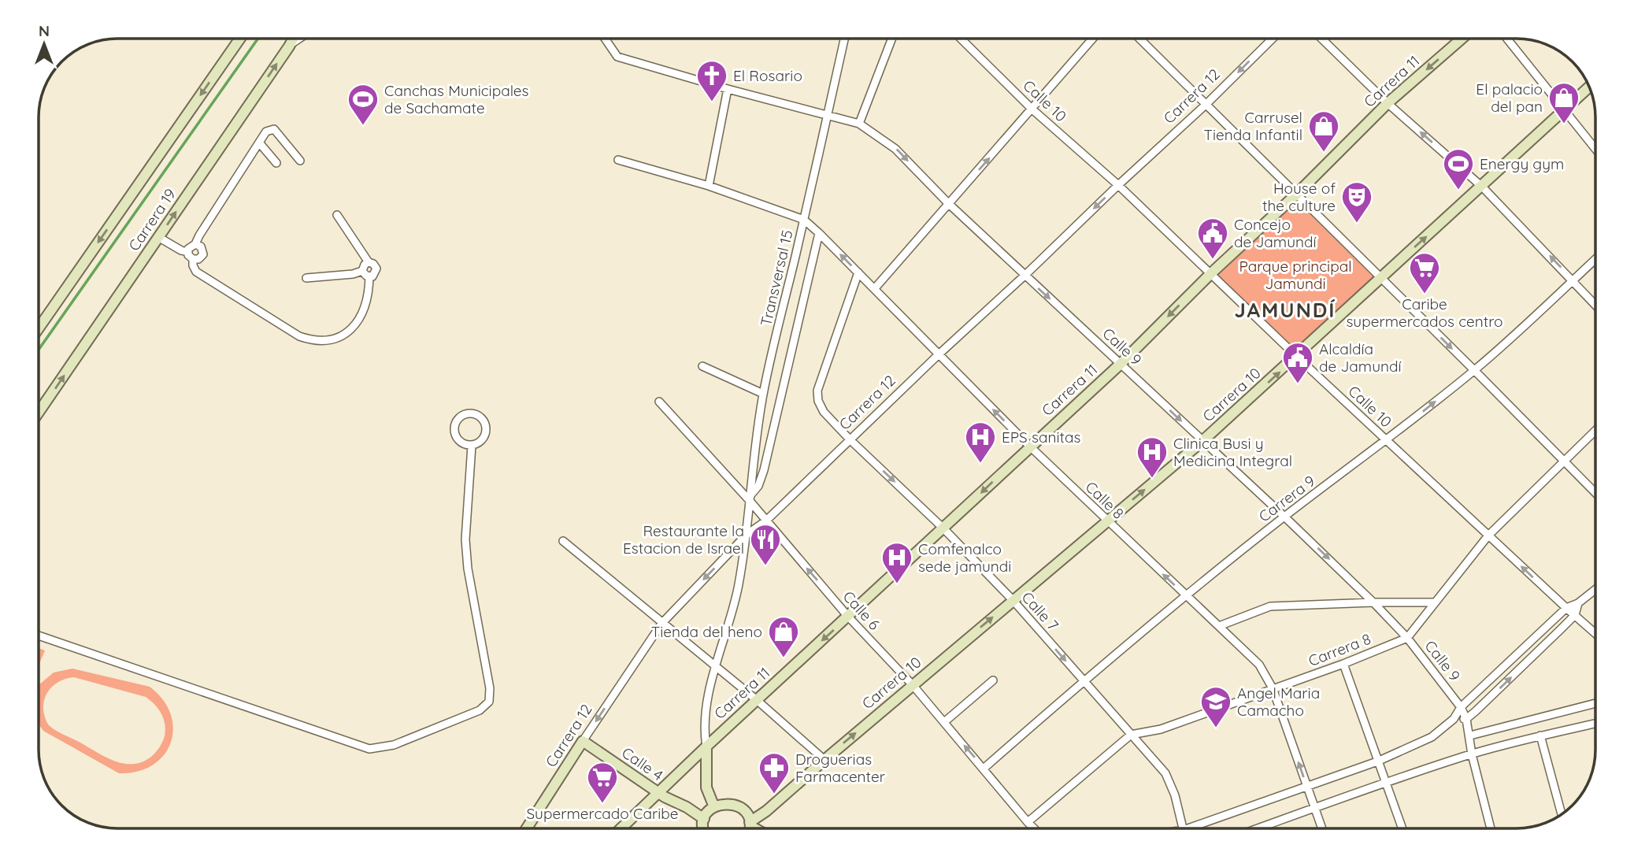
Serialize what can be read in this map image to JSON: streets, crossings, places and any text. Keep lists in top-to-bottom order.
{
  "streets": {
    "main road": [
      "Carrera 11",
      "Carrera 12",
      "Carrera 19",
      "Carrera 10",
      "Calle 4"
    ],
    "street": [
      "Calle 10",
      "Transversal 15",
      "Calle 9",
      "Carrera 9",
      "Calle 8",
      "Calle 6",
      "Calle 7",
      "Carrera 8"
    ]
  },
  "crossings": [
    ["Carrera 11", "Calle 10"],
    ["Carrera 11", "Calle 9"],
    ["Carrera 11", "Calle 8"],
    ["Carrera 11", "Calle 6"],
    ["Carrera 11", "Calle 7"],
    ["Carrera 11", "Calle 4"],
    ["Carrera 12", "Calle 10"],
    ["Carrera 12", "Transversal 15"],
    ["Carrera 12", "Calle 9"],
    ["Carrera 12", "Calle 8"],
    ["Carrera 12", "Calle 6"],
    ["Carrera 12", "Calle 7"],
    ["Carrera 12", "Calle 4"],
    ["Calle 10", "Carrera 10"],
    ["Calle 10", "Carrera 9"],
    ["Calle 10", "Carrera 8"],
    ["Transversal 15", "Calle 9"],
    ["Transversal 15", "Calle 8"],
    ["Transversal 15", "Calle 6"],
    ["Calle 9", "Carrera 10"],
    ["Calle 9", "Carrera 9"],
    ["Calle 9", "Carrera 8"],
    ["Carrera 10", "Calle 8"],
    ["Carrera 10", "Calle 6"],
    ["Carrera 10", "Calle 7"],
    ["Carrera 10", "Calle 4"],
    ["Carrera 9", "Calle 8"],
    ["Carrera 9", "Calle 6"],
    ["Carrera 9", "Calle 7"],
    ["Calle 8", "Calle 7"],
    ["Calle 8", "Carrera 8"],
    ["Calle 7", "Carrera 8"]
  ],
  "one_way": [
    "Carrera 11",
    "Carrera 12",
    "Calle 9",
    "Carrera 10",
    "Calle 8"
  ],
  "districts": ["JAMUNDÍ"],
  "parks": ["Parque principal Jamundi"],
  "places": {
    "church": ["El Rosario"],
    "shop": ["El palacio del pan", "Carrusel Tienda Infantil", "Tienda del heno"],
    "sports": ["Canchas Municipales de Sachamate", "Energy gym"],
    "theatre": ["House of the culture"],
    "public building": ["Concejo de Jamundí", "Alcaldía de Jamundí"],
    "supermarket": ["Caribe supermercados centro", "Supermercado Caribe"],
    "hospital": ["EPS sanitas", "Clinica Busi y Medicina Integral", "Comfenalco sede jamundi"],
    "restaurant": ["Restaurante la Estacion de Israel"],
    "school or university": ["Angel Maria Camacho"],
    "pharmacy": ["Droguerias Farmacenter"]
  },
  "north": "top"
}
